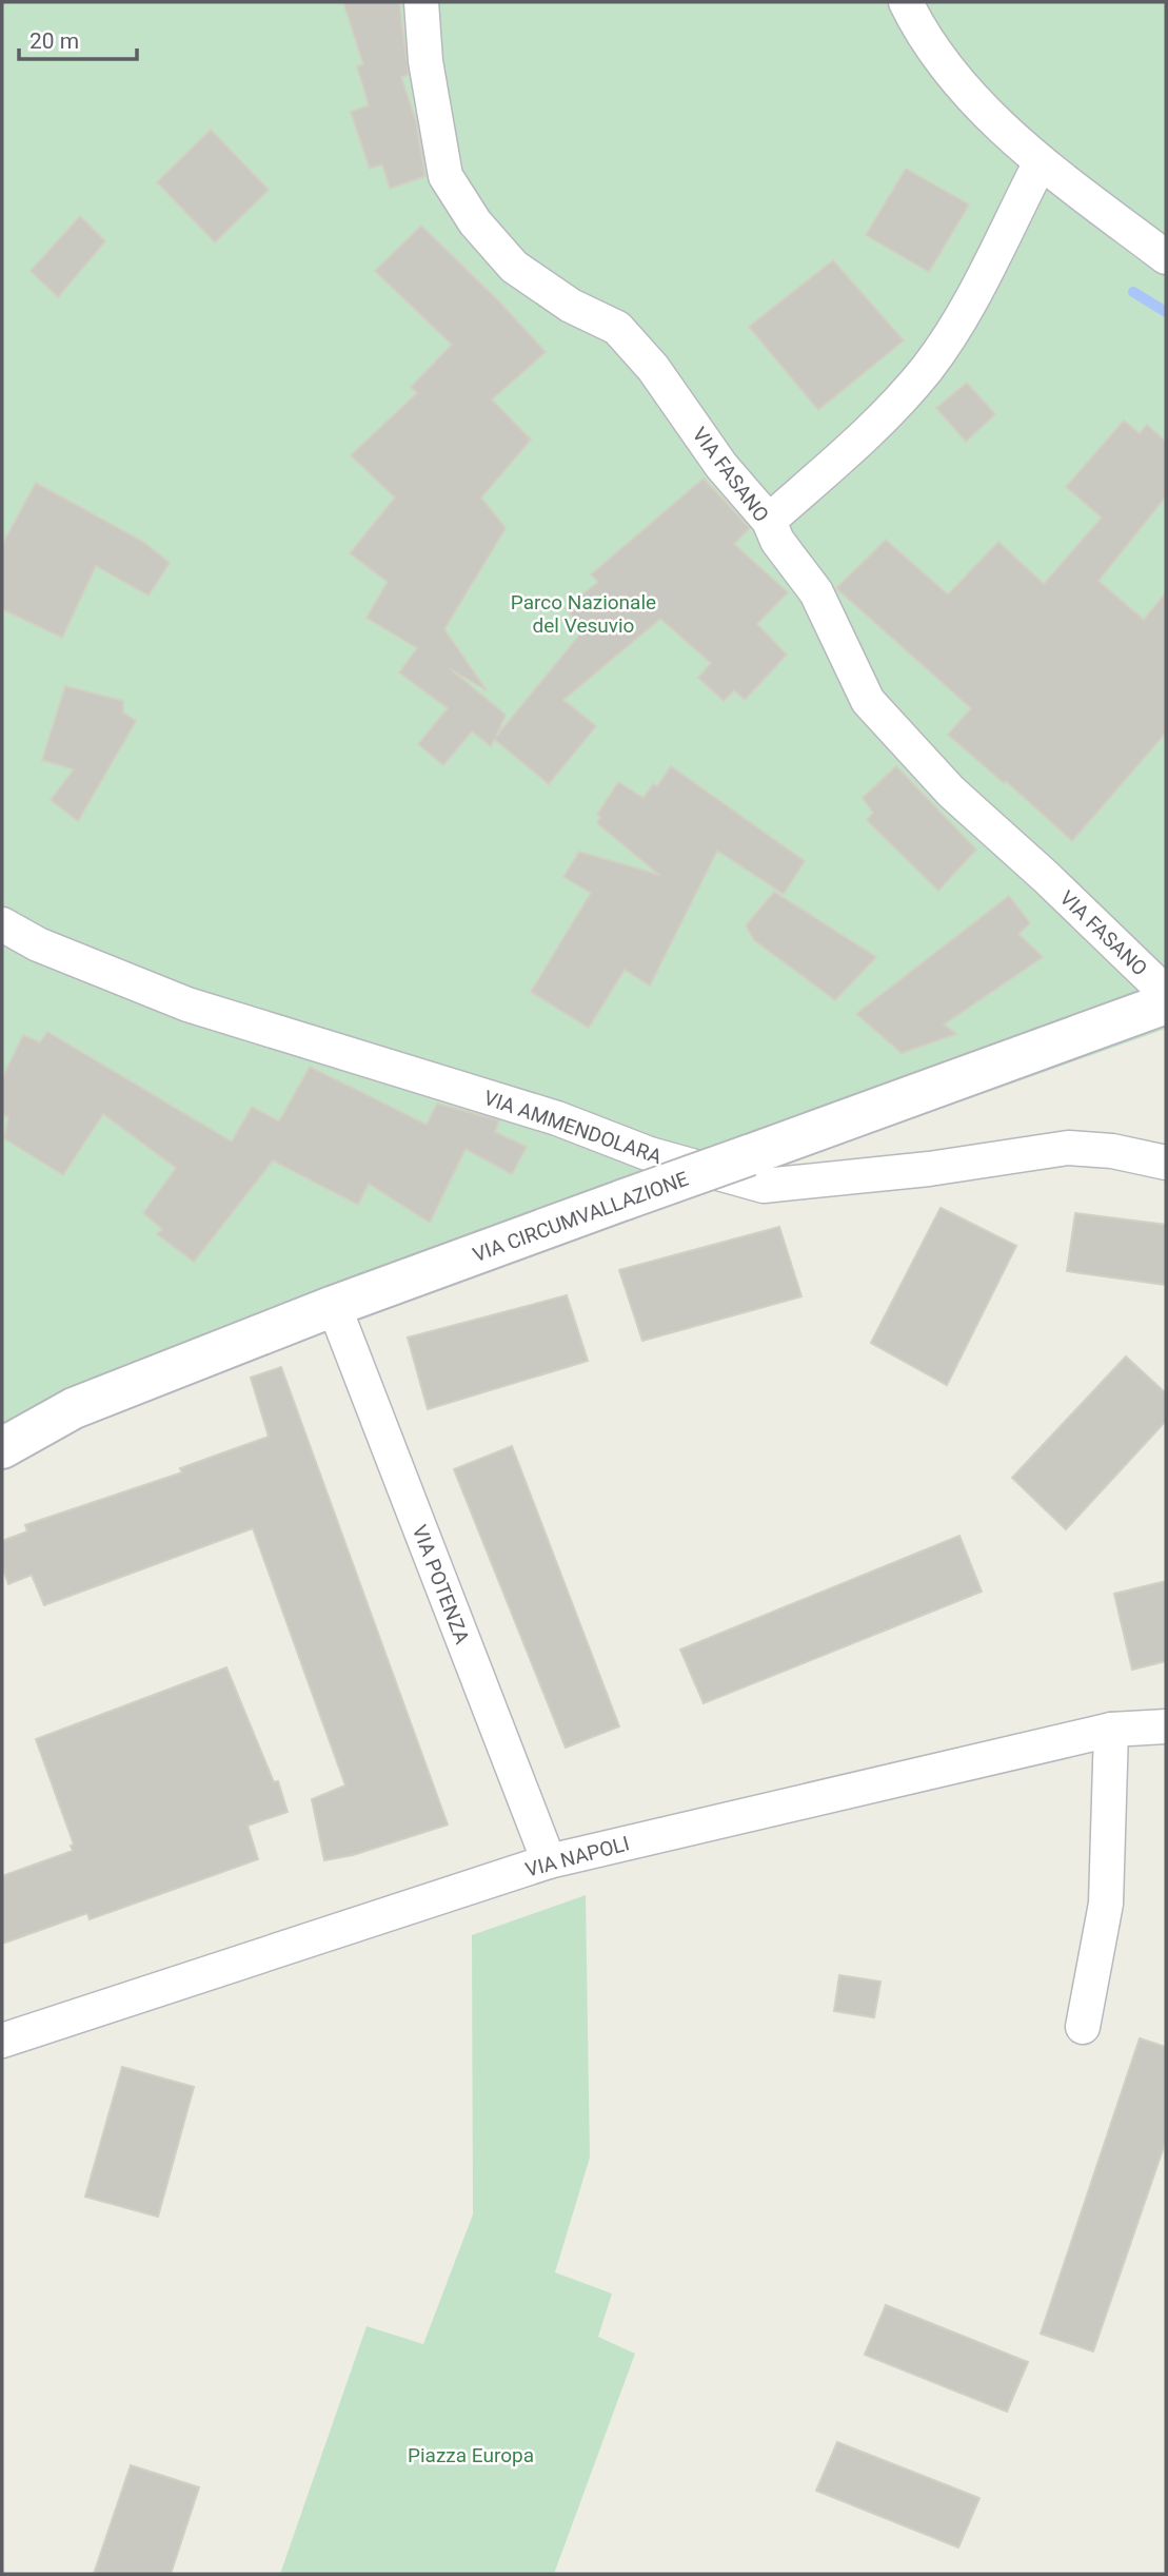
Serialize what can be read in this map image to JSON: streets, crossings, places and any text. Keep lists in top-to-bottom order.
{
  "streets": {
    "main road": ["VIA CIRCUMVALLAZIONE"],
    "street": [
      "VIA FASANO",
      "VIA AMMENDOLARA",
      "VIA POTENZA",
      "VIA NAPOLI"
    ]
  },
  "crossings": [
    ["VIA CIRCUMVALLAZIONE", "VIA POTENZA"],
    ["VIA POTENZA", "VIA NAPOLI"]
  ],
  "parks": ["Parco Nazionale del Vesuvio", "Piazza Europa"],
  "scale_bar": "20 m"
}
